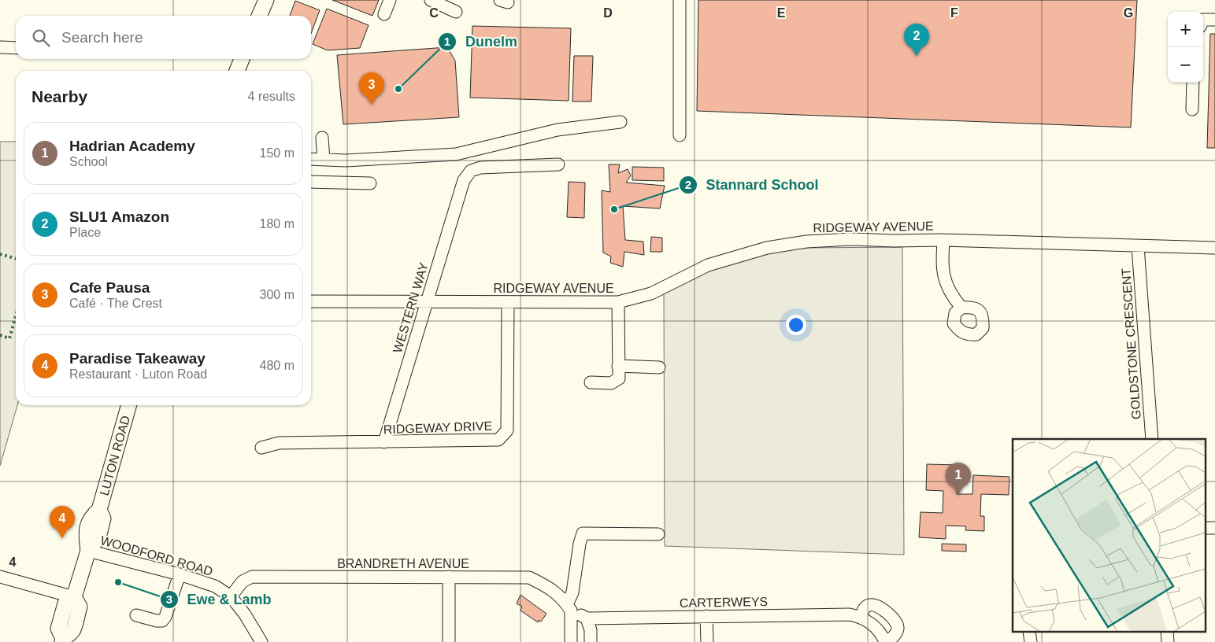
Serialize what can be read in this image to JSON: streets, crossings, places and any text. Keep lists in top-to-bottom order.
{
  "streets": {
    "main road": ["LUTON ROAD"],
    "street": [
      "RIDGEWAY AVENUE",
      "WESTERN WAY",
      "GOLDSTONE CRESCENT",
      "RIDGEWAY DRIVE",
      "WOODFORD ROAD",
      "BRANDRETH AVENUE",
      "CARTERWEYS"
    ]
  },
  "crossings": [
    ["RIDGEWAY AVENUE", "WESTERN WAY"],
    ["RIDGEWAY AVENUE", "GOLDSTONE CRESCENT"],
    ["RIDGEWAY AVENUE", "RIDGEWAY DRIVE"],
    ["WESTERN WAY", "RIDGEWAY DRIVE"],
    ["LUTON ROAD", "WOODFORD ROAD"],
    ["WOODFORD ROAD", "BRANDRETH AVENUE"],
    ["BRANDRETH AVENUE", "CARTERWEYS"]
  ],
  "places": ["Dunelm", "Stannard School", "Ewe & Lamb"],
  "page": {
    "map_buttons": ["+", "−"],
    "search": "Search here",
    "pins": [
      "2",
      "3",
      "1",
      "4"
    ],
    "heading": ["Nearby", "4 results"],
    "list": [
      {
        "mark": "1",
        "name": "Hadrian Academy",
        "note": "School",
        "value": "150 m"
      },
      {
        "mark": "2",
        "name": "SLU1 Amazon",
        "note": "Place",
        "value": "180 m"
      },
      {
        "mark": "3",
        "name": "Cafe Pausa",
        "note": "Café · The Crest",
        "value": "300 m"
      },
      {
        "mark": "4",
        "name": "Paradise Takeaway",
        "note": "Restaurant · Luton Road",
        "value": "480 m"
      }
    ]
  },
  "grid": {
    "columns": [
      "C",
      "D",
      "E",
      "F",
      "G"
    ],
    "rows": ["4"]
  }
}
